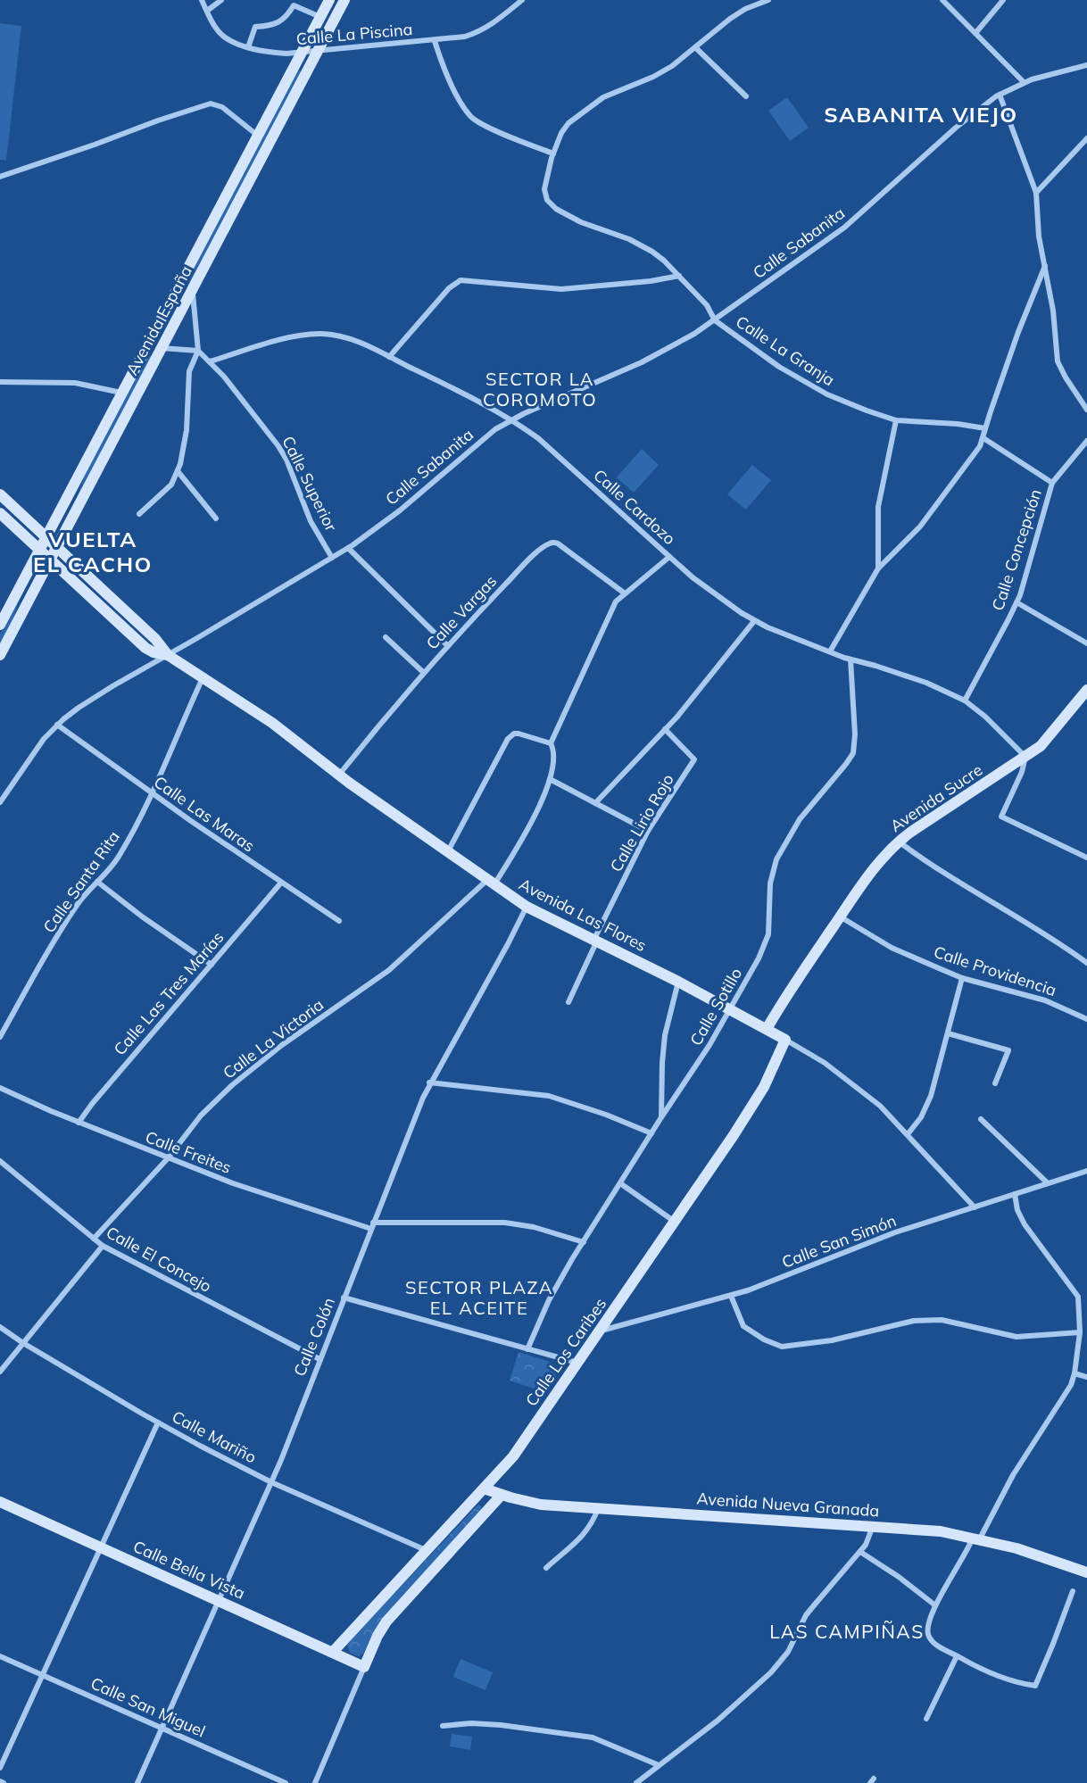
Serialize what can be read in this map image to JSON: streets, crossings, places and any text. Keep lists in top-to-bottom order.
{
  "streets": {
    "street": [
      "Calle La Piscina",
      "Calle Sabanita",
      "Avenida España",
      "Calle La Granja",
      "Calle Superior",
      "Calle Cardozo",
      "Calle Concepción",
      "Calle Vargas",
      "Avenida Sucre",
      "Calle Las Maras",
      "Calle Lirio Rojo",
      "Calle Santa Rita",
      "Avenida Las Flores",
      "Calle Providencia",
      "Calle Las Tres Marías",
      "Calle Sotillo",
      "Calle La Victoria",
      "Calle Freites",
      "Calle San Simón",
      "Calle El Concejo",
      "Calle Colón",
      "Calle Los Caribes",
      "Calle Mariño",
      "Avenida Nueva Granada",
      "Calle Bella Vista",
      "Calle San Miguel"
    ]
  },
  "crossings": [
    ["Calle La Piscina", "Avenida España"],
    ["Calle Sabanita", "Calle La Granja"],
    ["Calle Sabanita", "Calle Superior"],
    ["Calle Sabanita", "Calle Cardozo"],
    ["Calle Sabanita", "Calle Las Maras"],
    ["Calle Sabanita", "Avenida Las Flores"],
    ["Avenida España", "Avenida Las Flores"],
    ["Calle Superior", "Calle Cardozo"],
    ["Calle Cardozo", "Calle Concepción"],
    ["Calle Cardozo", "Avenida Sucre"],
    ["Calle Cardozo", "Calle Sotillo"],
    ["Calle Vargas", "Avenida Las Flores"],
    ["Avenida Sucre", "Avenida Las Flores"],
    ["Avenida Sucre", "Calle Providencia"],
    ["Calle Las Maras", "Calle Santa Rita"],
    ["Calle Las Maras", "Calle Las Tres Marías"],
    ["Calle Lirio Rojo", "Avenida Las Flores"],
    ["Calle Santa Rita", "Avenida Las Flores"],
    ["Avenida Las Flores", "Calle Sotillo"],
    ["Avenida Las Flores", "Calle La Victoria"],
    ["Avenida Las Flores", "Calle San Simón"],
    ["Avenida Las Flores", "Calle Colón"],
    ["Avenida Las Flores", "Calle Los Caribes"],
    ["Calle Las Tres Marías", "Calle Freites"],
    ["Calle Sotillo", "Calle Freites"],
    ["Calle La Victoria", "Calle Freites"],
    ["Calle La Victoria", "Calle El Concejo"],
    ["Calle Freites", "Calle Colón"],
    ["Calle San Simón", "Calle Los Caribes"],
    ["Calle El Concejo", "Calle Colón"],
    ["Calle Colón", "Calle Mariño"],
    ["Calle Colón", "Calle Bella Vista"],
    ["Calle Colón", "Calle San Miguel"],
    ["Calle Los Caribes", "Calle Mariño"],
    ["Calle Los Caribes", "Avenida Nueva Granada"],
    ["Calle Los Caribes", "Calle Bella Vista"]
  ],
  "districts": [
    "SABANITA VIEJO",
    "SECTOR LA COROMOTO",
    "VUELTA EL CACHO",
    "SECTOR PLAZA EL ACEITE",
    "LAS CAMPIÑAS"
  ]
}
